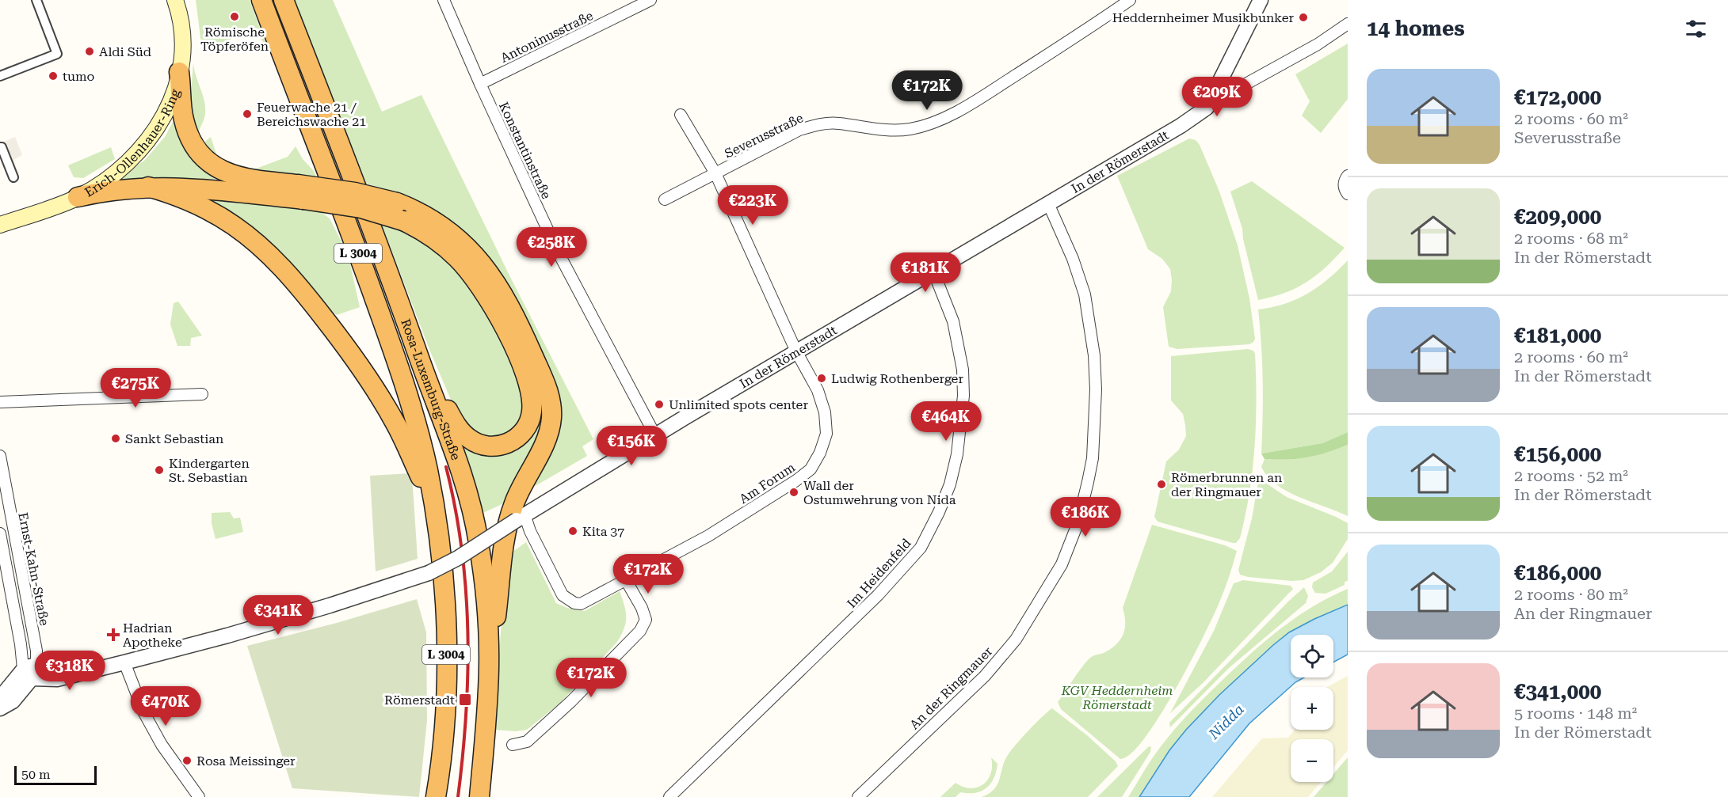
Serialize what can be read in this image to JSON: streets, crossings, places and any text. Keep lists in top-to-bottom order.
{
  "streets": {
    "highway": ["L 3004", "Rosa-Luxemburg-Straße"],
    "main road": ["Erich-Ollenhauer-Ring"],
    "street": [
      "Antoninusstraße",
      "Severusstraße",
      "Konstantinstraße",
      "In der Römerstadt",
      "Am Forum",
      "Ernst-Kahn-Straße",
      "Im Heidenfeld",
      "An der Ringmauer"
    ]
  },
  "crossings": [
    ["Antoninusstraße", "Konstantinstraße"],
    ["Severusstraße", "Am Forum"],
    ["Konstantinstraße", "In der Römerstadt"],
    ["In der Römerstadt", "Am Forum"],
    ["In der Römerstadt", "Ernst-Kahn-Straße"],
    ["In der Römerstadt", "Im Heidenfeld"],
    ["In der Römerstadt", "An der Ringmauer"]
  ],
  "water": ["Nidda"],
  "parks": ["KGV Heddernheim Römerstadt"],
  "places": {
    "other": [
      "Römische Töpferöfen",
      "Heddernheimer Musikbunker",
      "Aldi Süd",
      "tumo",
      "Feuerwache 21 / Bereichswache 21",
      "Ludwig Rothenberger",
      "Unlimited spots center",
      "Sankt Sebastian",
      "Kindergarten St. Sebastian",
      "Römerbrunnen an der Ringmauer",
      "Wall der Ostumwehrung von Nida",
      "Kita 37",
      "Rosa Meissinger"
    ],
    "health": ["Hadrian Apotheke"],
    "transit": ["Römerstadt"]
  },
  "scale_bar": "50 m",
  "page": {
    "heading": "14 homes",
    "list": [
      {
        "name": "€172,000",
        "note": "2 rooms · 60 m² · Severusstraße"
      },
      {
        "name": "€209,000",
        "note": "2 rooms · 68 m² · In der Römerstadt"
      },
      {
        "name": "€181,000",
        "note": "2 rooms · 60 m² · In der Römerstadt"
      },
      {
        "name": "€156,000",
        "note": "2 rooms · 52 m² · In der Römerstadt"
      },
      {
        "name": "€186,000",
        "note": "2 rooms · 80 m² · An der Ringmauer"
      },
      {
        "name": "€341,000",
        "note": "5 rooms · 148 m² · In der Römerstadt"
      }
    ],
    "price": [
      "€172K",
      "€209K",
      "€223K",
      "€258K",
      "€181K",
      "€275K",
      "€464K",
      "€156K",
      "€186K",
      "€172K",
      "€341K",
      "€318K",
      "€172K",
      "€470K"
    ],
    "map_buttons": ["+", "−"],
    "scale": "50 m"
  }
}
